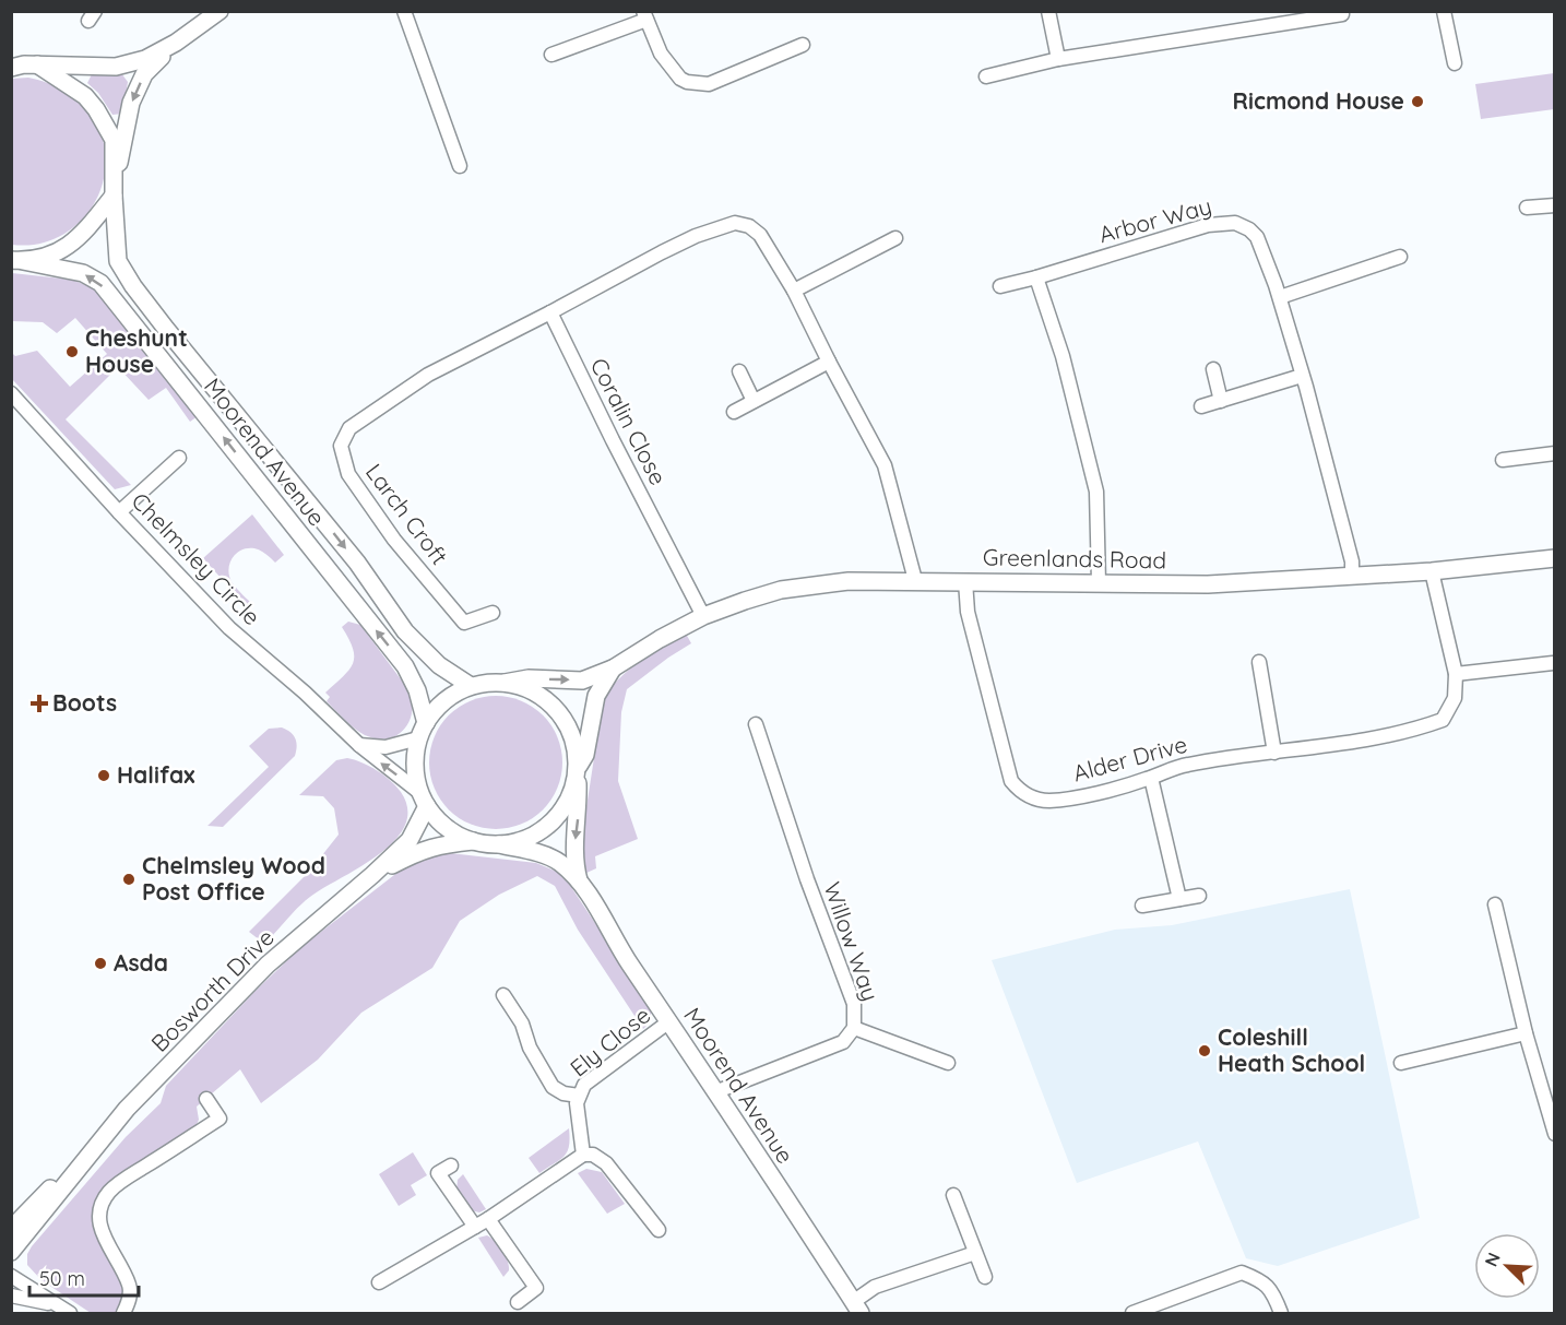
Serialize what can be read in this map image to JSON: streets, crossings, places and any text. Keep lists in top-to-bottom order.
{
  "streets": {
    "street": [
      "Arbor Way",
      "Coralin Close",
      "Moorend Avenue",
      "Larch Croft",
      "Chelmsley Circle",
      "Greenlands Road",
      "Alder Drive",
      "Willow Way",
      "Bosworth Drive",
      "Ely Close"
    ]
  },
  "crossings": [
    ["Arbor Way", "Greenlands Road"],
    ["Coralin Close", "Larch Croft"],
    ["Coralin Close", "Greenlands Road"],
    ["Moorend Avenue", "Chelmsley Circle"],
    ["Moorend Avenue", "Greenlands Road"],
    ["Moorend Avenue", "Willow Way"],
    ["Moorend Avenue", "Bosworth Drive"],
    ["Moorend Avenue", "Ely Close"],
    ["Chelmsley Circle", "Greenlands Road"],
    ["Chelmsley Circle", "Bosworth Drive"],
    ["Greenlands Road", "Alder Drive"],
    ["Greenlands Road", "Bosworth Drive"]
  ],
  "places": {
    "other": [
      "Ricmond House",
      "Cheshunt House",
      "Halifax",
      "Chelmsley Wood Post Office",
      "Asda",
      "Coleshill Heath School"
    ],
    "health": ["Boots"]
  },
  "scale_bar": "50 m",
  "north": "top left"
}
